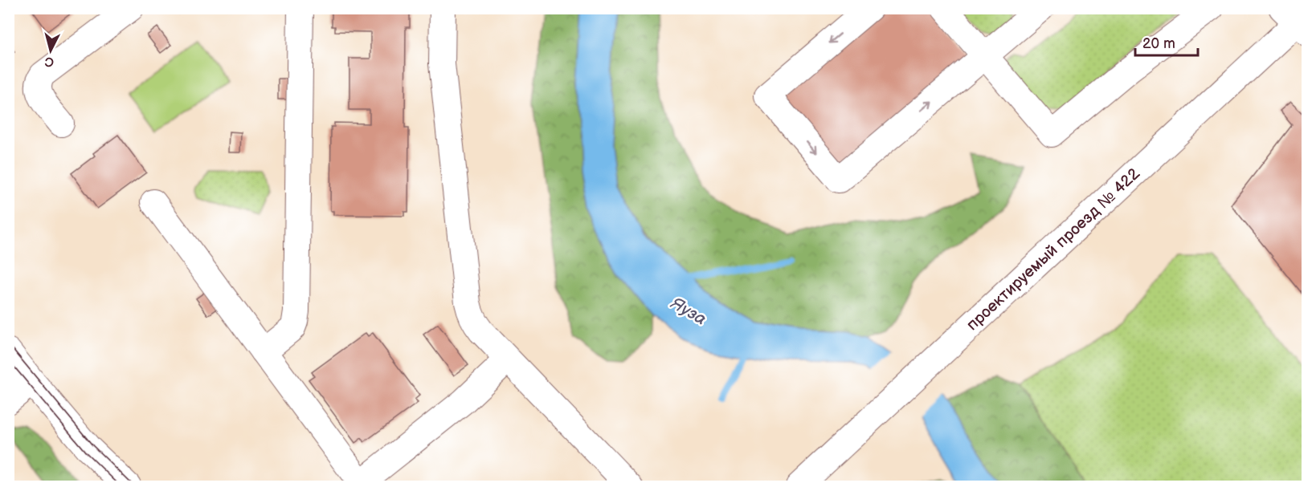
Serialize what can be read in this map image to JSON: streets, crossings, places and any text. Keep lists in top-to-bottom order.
{
  "streets": {
    "street": ["проектируемый проезд № 422"]
  },
  "water": ["Яуза"],
  "scale_bar": "20 m",
  "north": "bottom"
}
